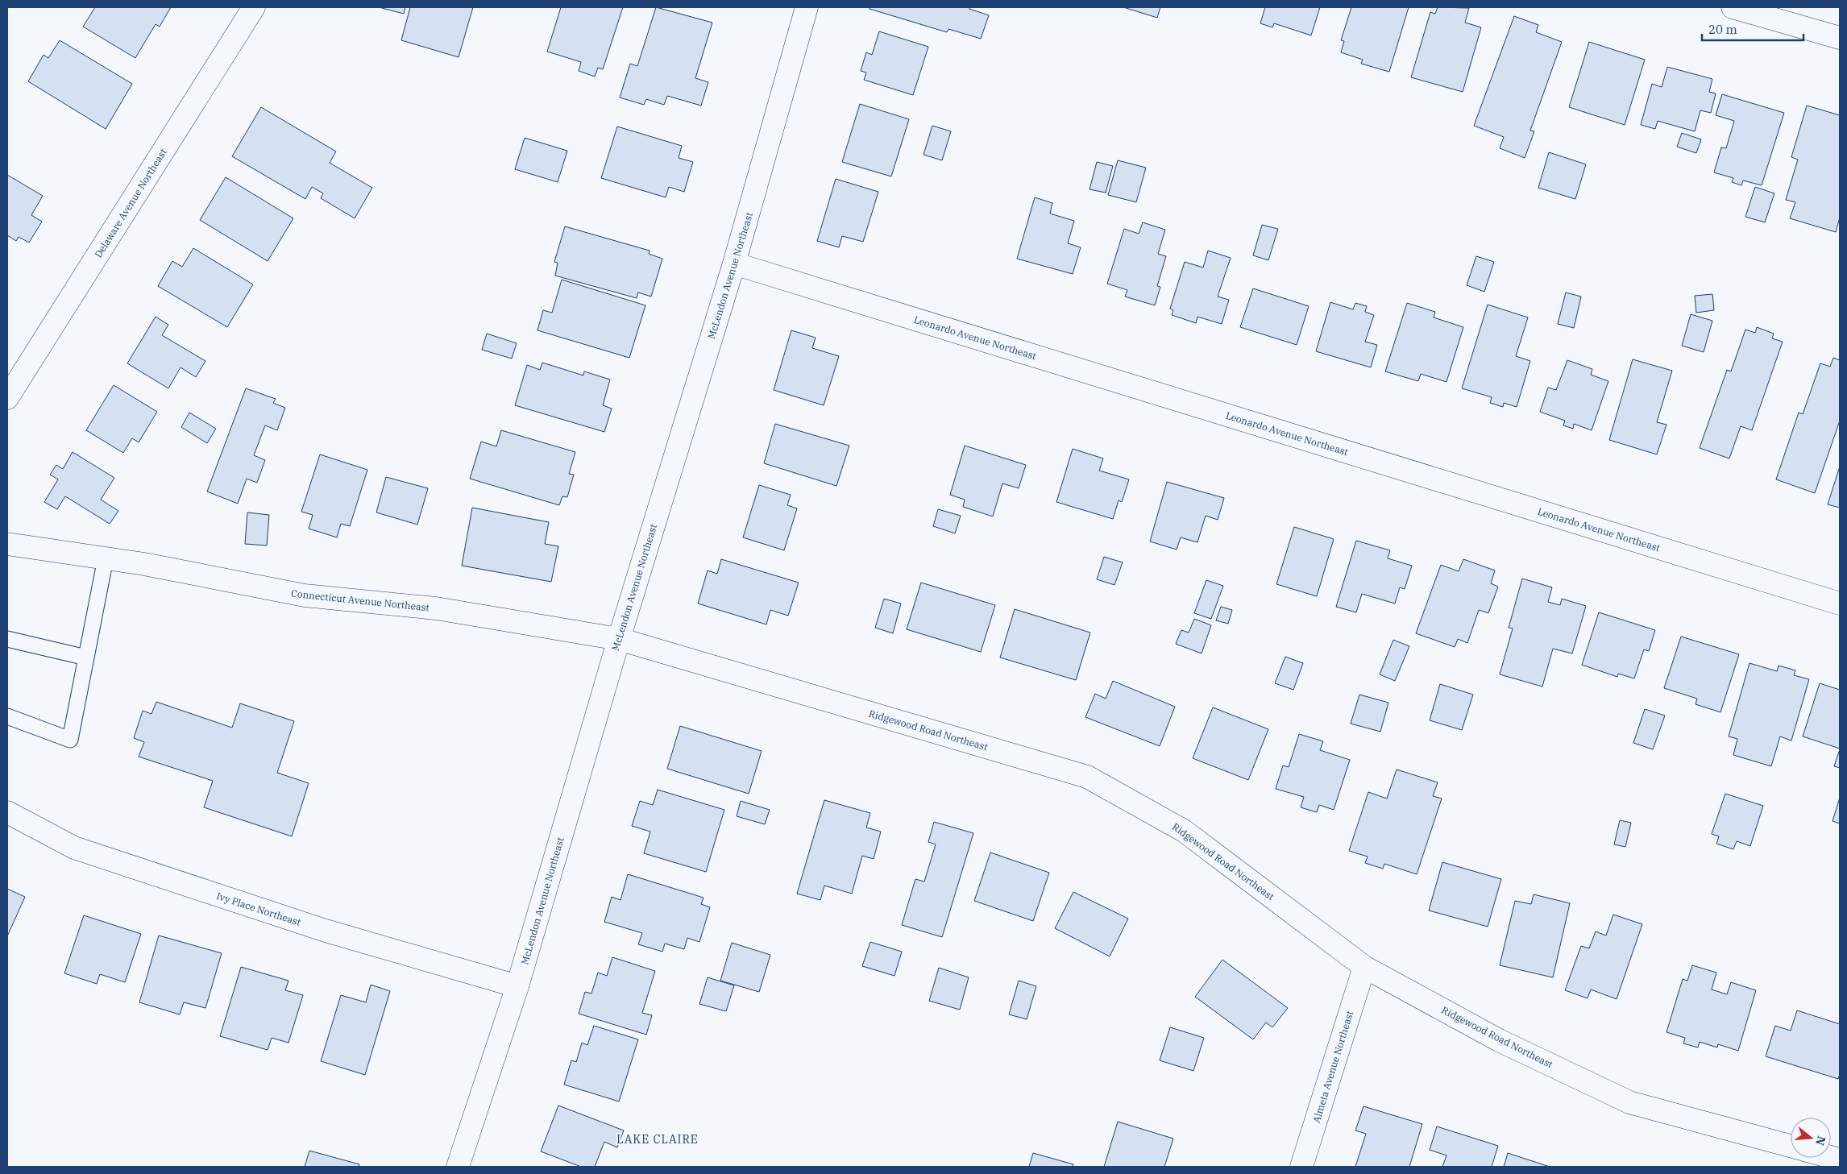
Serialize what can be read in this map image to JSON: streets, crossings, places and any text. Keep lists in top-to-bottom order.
{
  "streets": {
    "street": [
      "Delaware Avenue Northeast",
      "McLendon Avenue Northeast",
      "Leonardo Avenue Northeast",
      "Connecticut Avenue Northeast",
      "Ridgewood Road Northeast",
      "Ivy Place Northeast",
      "Almeta Avenue Northeast"
    ]
  },
  "crossings": [
    ["McLendon Avenue Northeast", "Leonardo Avenue Northeast"],
    ["McLendon Avenue Northeast", "Connecticut Avenue Northeast"],
    ["McLendon Avenue Northeast", "Ridgewood Road Northeast"],
    ["McLendon Avenue Northeast", "Ivy Place Northeast"],
    ["Connecticut Avenue Northeast", "Ridgewood Road Northeast"],
    ["Ridgewood Road Northeast", "Almeta Avenue Northeast"]
  ],
  "districts": ["LAKE CLAIRE"],
  "scale_bar": "20 m",
  "north": "right"
}
